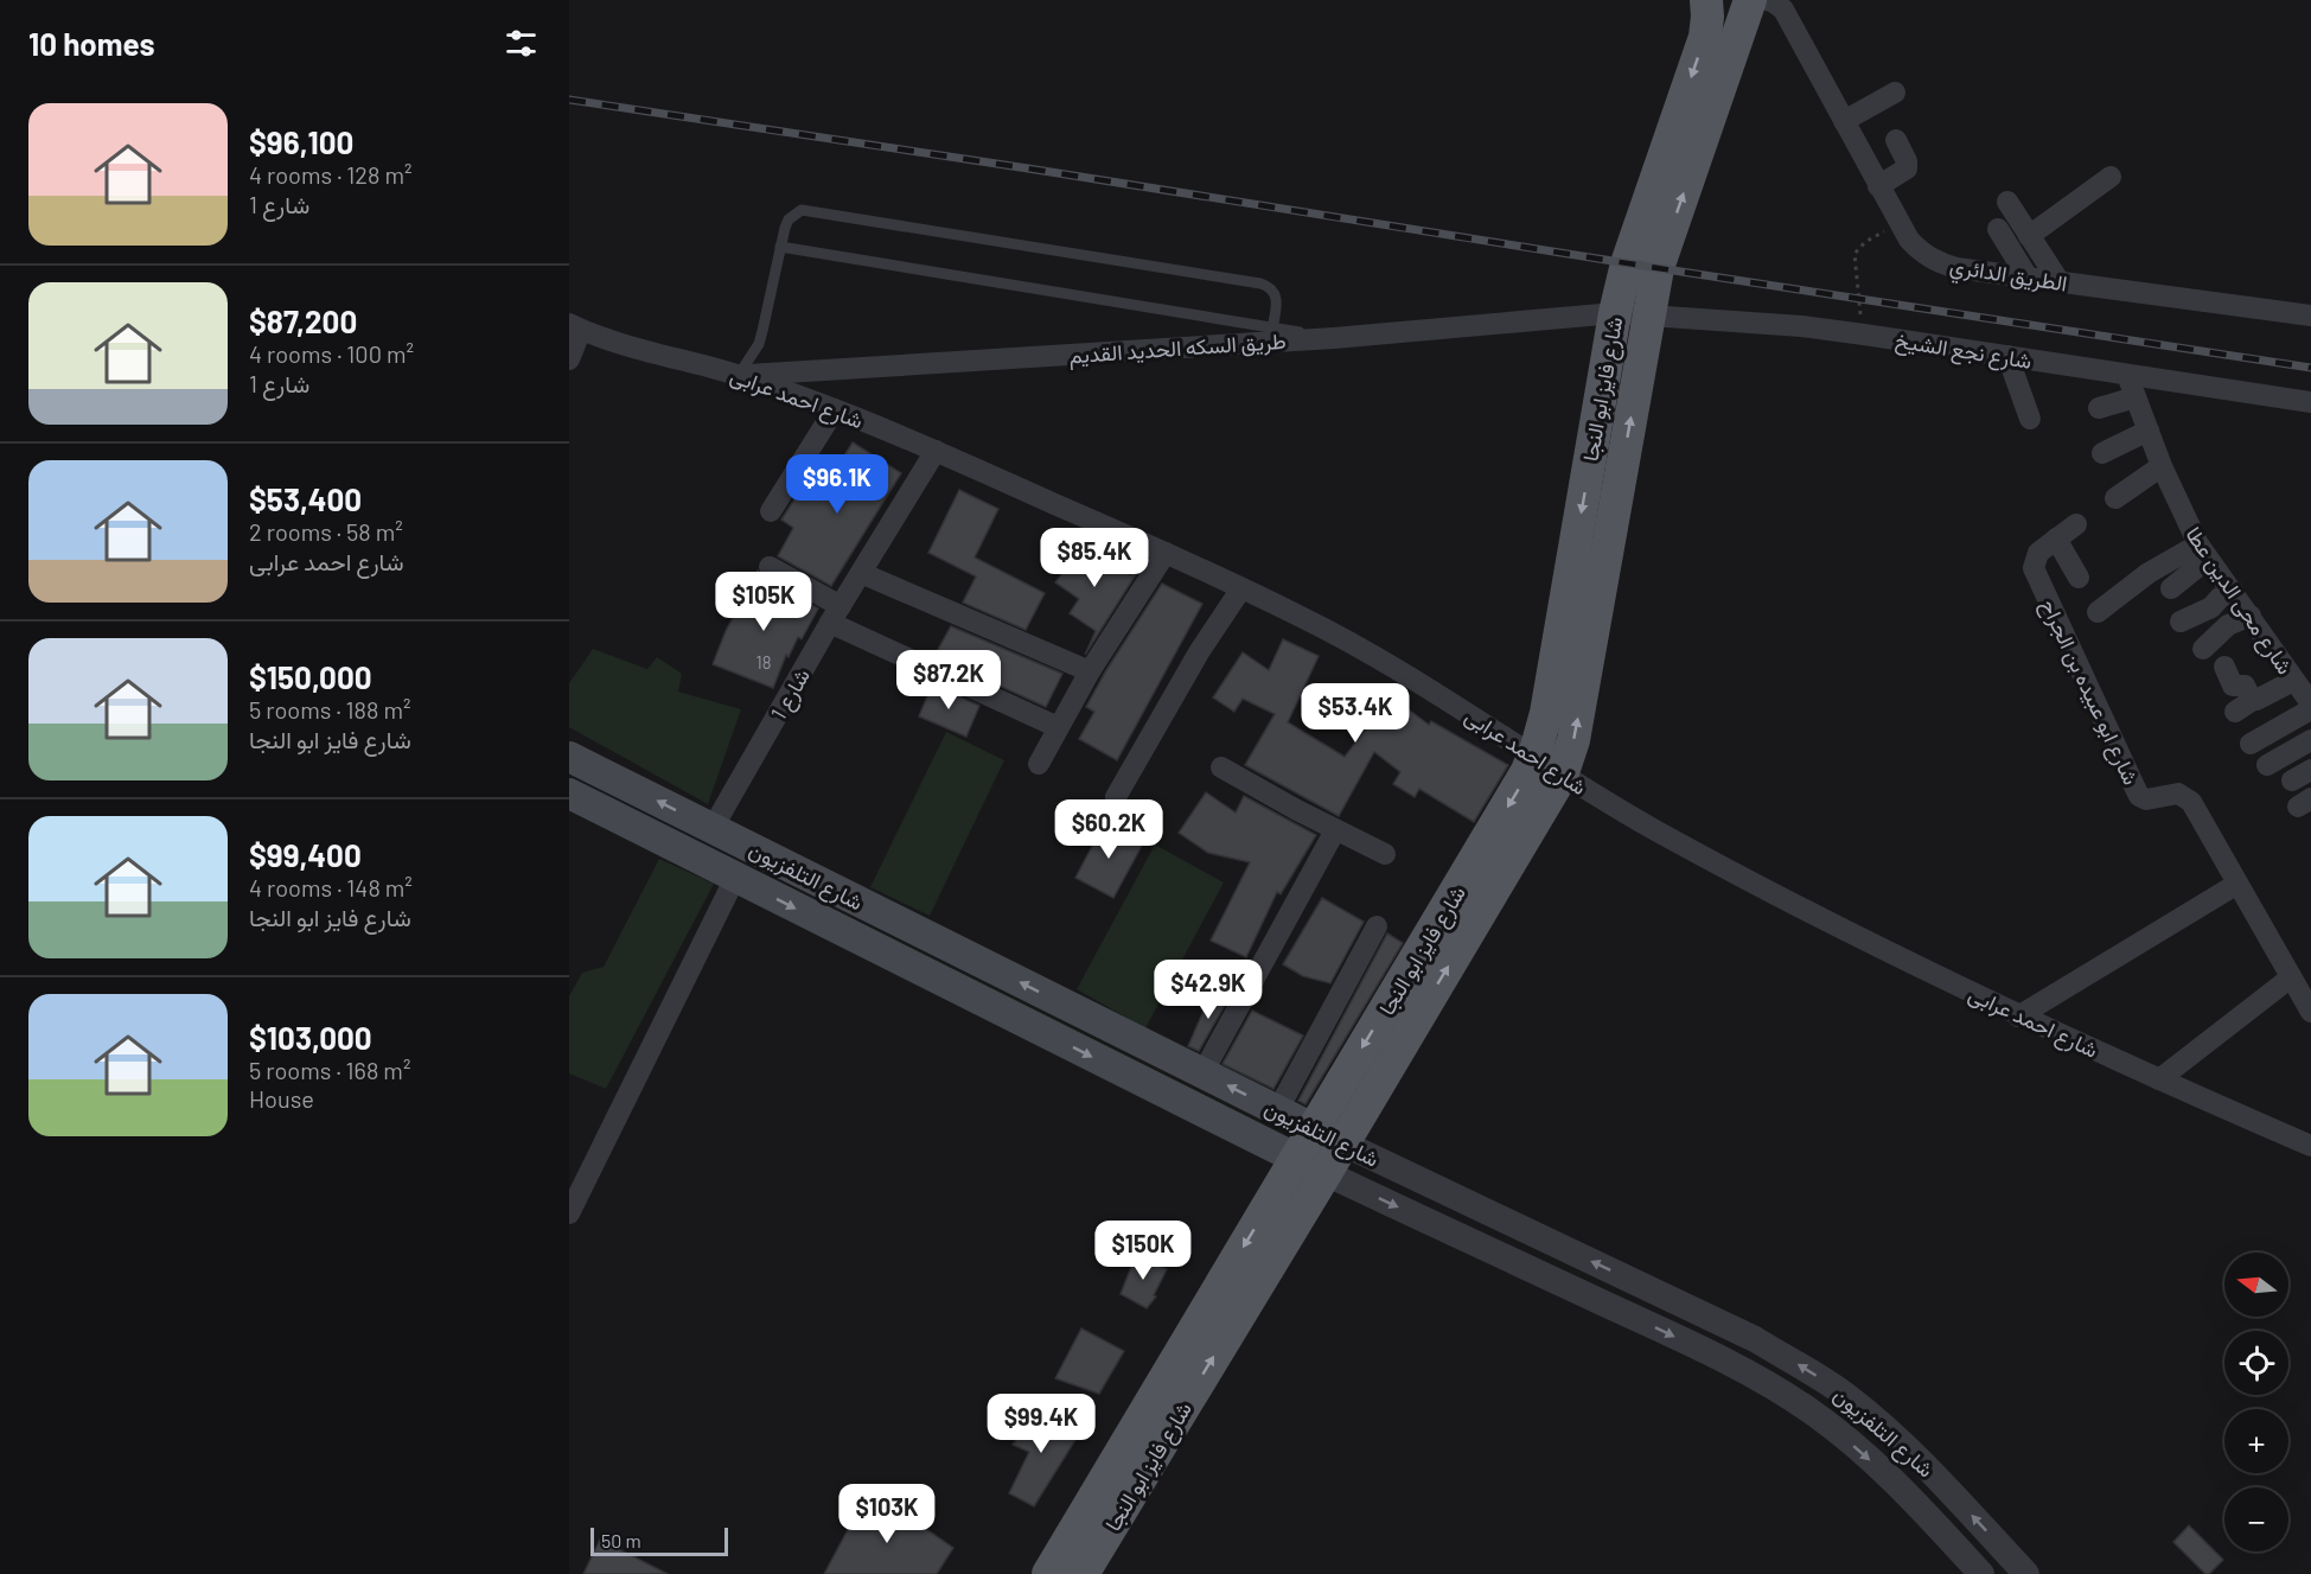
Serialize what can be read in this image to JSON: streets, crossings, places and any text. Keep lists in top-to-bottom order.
{
  "streets": {
    "main road": ["شارع فايز ابو النجا", "شارع التلفزيون"],
    "street": [
      "الطريق الدائري",
      "طريق السكه الحديد القديم",
      "شارع نجع الشيخ",
      "شارع احمد عرابى",
      "شارع محى الدين عطا",
      "شارع ابو عبيده بن الجراح",
      "شارع 1"
    ]
  },
  "crossings": [
    ["طريق السكه الحديد القديم", "شارع نجع الشيخ"],
    ["طريق السكه الحديد القديم", "شارع فايز ابو النجا"],
    ["طريق السكه الحديد القديم", "شارع احمد عرابى"],
    ["شارع نجع الشيخ", "شارع فايز ابو النجا"],
    ["شارع نجع الشيخ", "شارع محى الدين عطا"],
    ["شارع فايز ابو النجا", "شارع احمد عرابى"],
    ["شارع فايز ابو النجا", "شارع التلفزيون"],
    ["شارع احمد عرابى", "شارع 1"],
    ["شارع 1", "شارع التلفزيون"]
  ],
  "house_numbers": ["18"],
  "scale_bar": "50 m",
  "north": "left",
  "page": {
    "heading": "10 homes",
    "list": [
      {
        "name": "$96,100",
        "note": "4 rooms · 128 m² · شارع 1"
      },
      {
        "name": "$87,200",
        "note": "4 rooms · 100 m² · شارع 1"
      },
      {
        "name": "$53,400",
        "note": "2 rooms · 58 m² · شارع احمد عرابى"
      },
      {
        "name": "$150,000",
        "note": "5 rooms · 188 m² · شارع فايز ابو النجا"
      },
      {
        "name": "$99,400",
        "note": "4 rooms · 148 m² · شارع فايز ابو النجا"
      },
      {
        "name": "$103,000",
        "note": "5 rooms · 168 m² · House"
      }
    ],
    "price": [
      "$96.1K",
      "$85.4K",
      "$105K",
      "$87.2K",
      "$53.4K",
      "$60.2K",
      "$42.9K",
      "$150K",
      "$99.4K",
      "$103K"
    ],
    "map_buttons": ["+", "−"],
    "scale": "50 m"
  }
}
